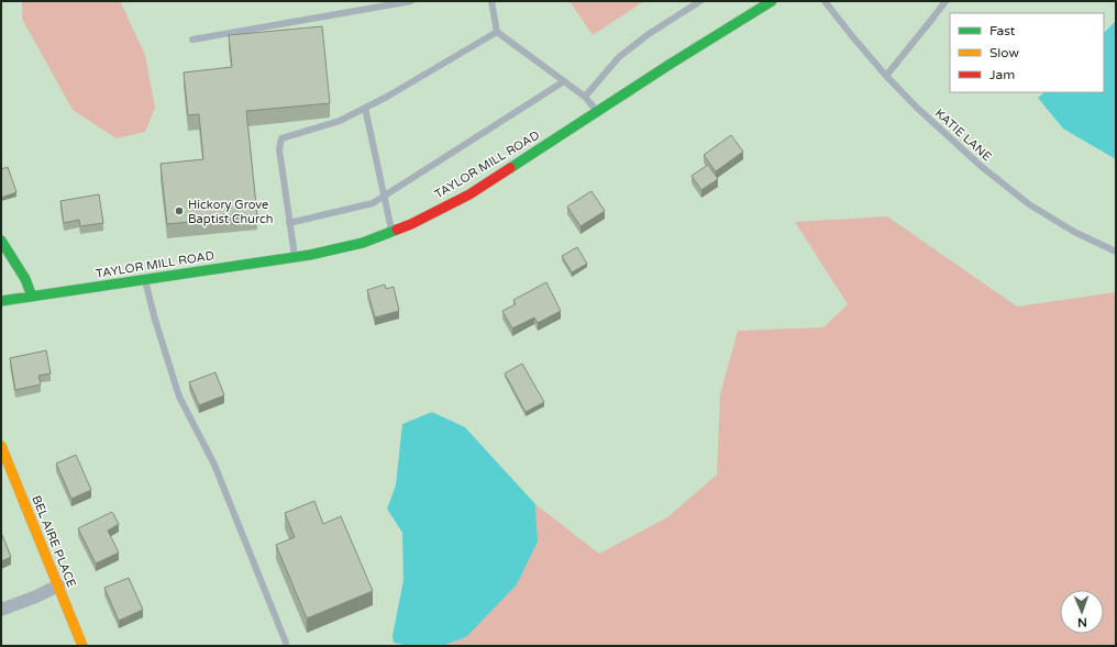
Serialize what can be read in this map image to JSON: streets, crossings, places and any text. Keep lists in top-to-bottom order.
{
  "streets": {
    "main road": ["TAYLOR MILL ROAD", "BEL AIRE PLACE"],
    "lane": ["KATIE LANE"]
  },
  "places": ["Hickory Grove Baptist Church"],
  "legend": ["Fast", "Slow", "Jam"],
  "north": "bottom"
}
